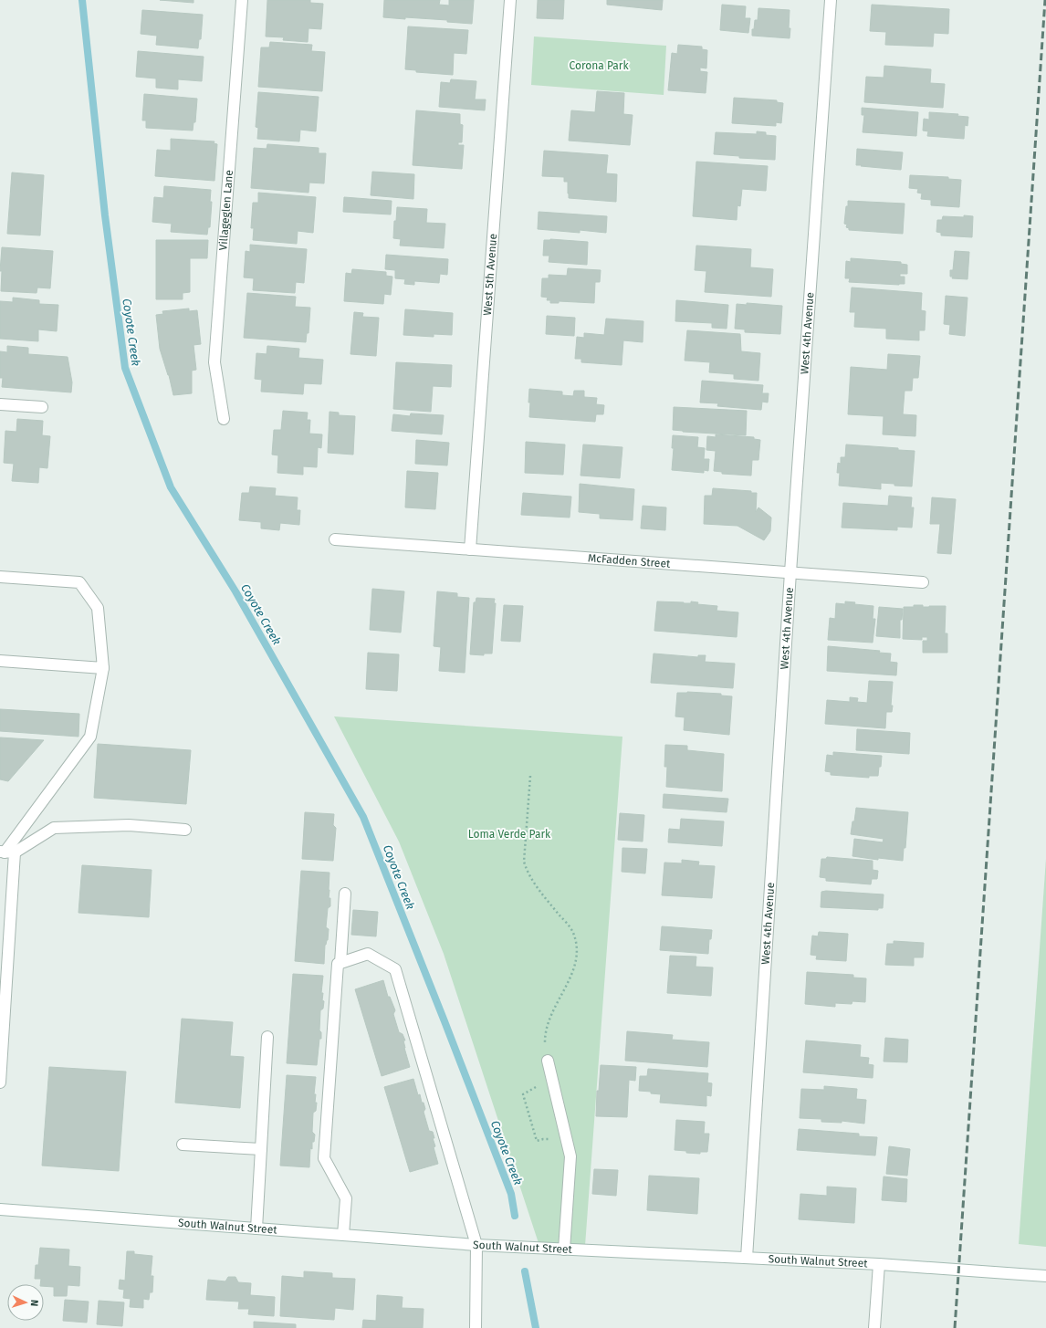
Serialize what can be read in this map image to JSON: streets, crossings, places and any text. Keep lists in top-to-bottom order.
{
  "streets": {
    "street": [
      "Villageglen Lane",
      "West 5th Avenue",
      "West 4th Avenue",
      "McFadden Street",
      "South Walnut Street"
    ]
  },
  "crossings": [
    ["West 5th Avenue", "McFadden Street"],
    ["West 4th Avenue", "McFadden Street"],
    ["West 4th Avenue", "South Walnut Street"]
  ],
  "water": ["Coyote Creek"],
  "parks": ["Corona Park", "Loma Verde Park"],
  "north": "right"
}
